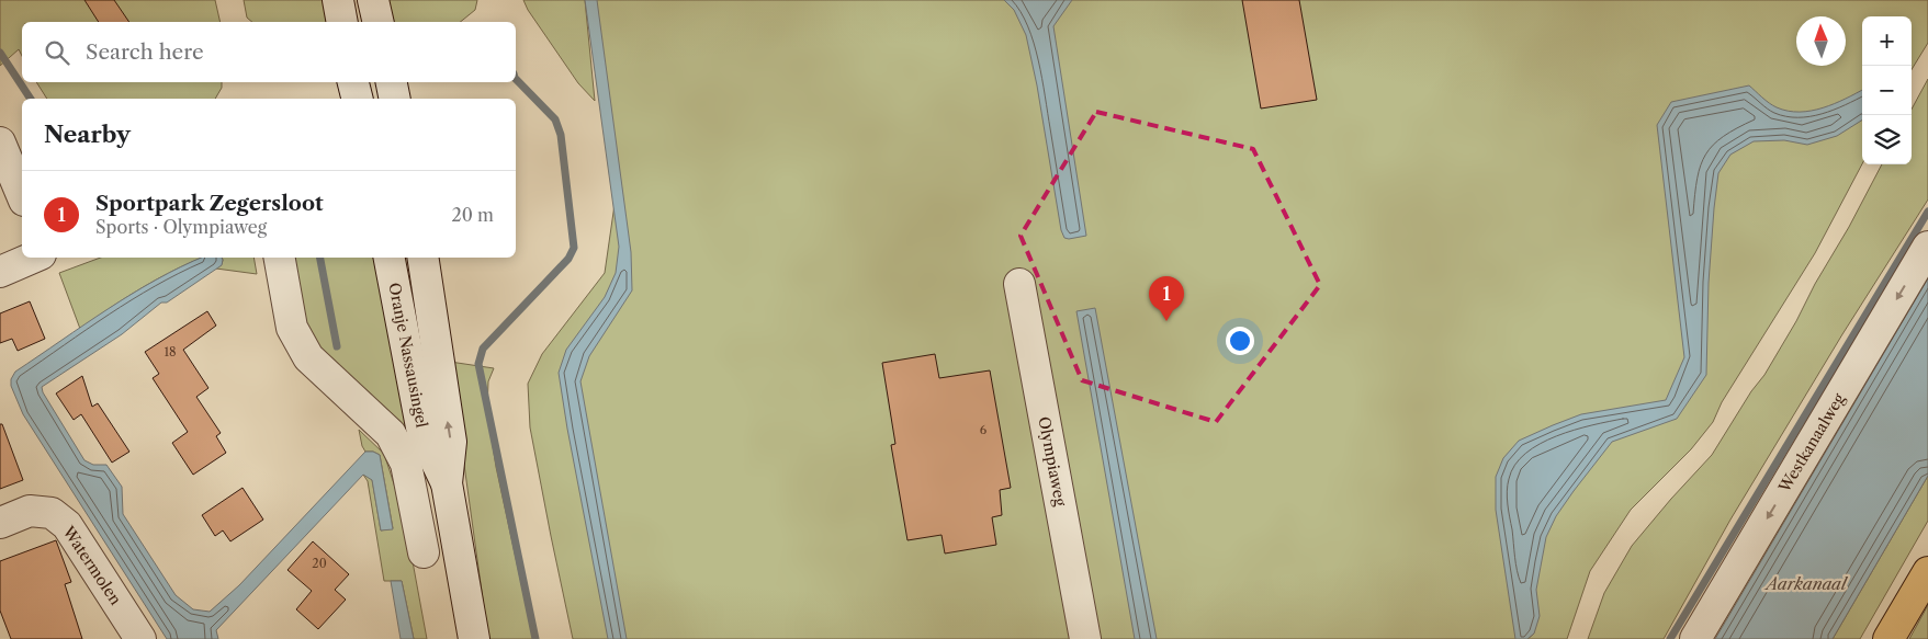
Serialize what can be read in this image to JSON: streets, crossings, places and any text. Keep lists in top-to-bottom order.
{
  "streets": {
    "street": [
      "Oranje Nassausingel",
      "Westkanaalweg",
      "Olympiaweg",
      "Watermolen"
    ]
  },
  "one_way": ["Westkanaalweg"],
  "water": ["Aarkanaal"],
  "house_numbers": ["18", "6", "20"],
  "north": "top",
  "page": {
    "map_buttons": ["+", "−"],
    "search": "Search here",
    "heading": "Nearby",
    "list": [
      {
        "mark": "1",
        "name": "Sportpark Zegersloot",
        "note": "Sports · Olympiaweg",
        "value": "20 m"
      }
    ],
    "pins": "1"
  }
}
